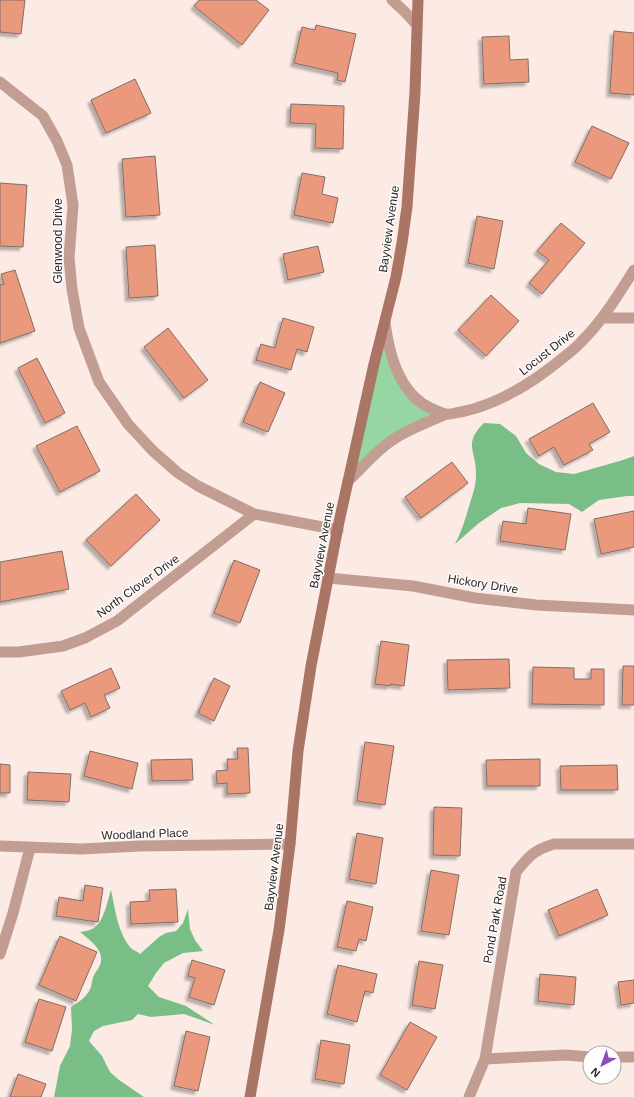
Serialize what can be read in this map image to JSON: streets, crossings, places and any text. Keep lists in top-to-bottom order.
{
  "streets": {
    "main road": ["Bayview Avenue"],
    "street": [
      "Glenwood Drive",
      "Locust Drive",
      "Hickory Drive",
      "North Clover Drive",
      "Woodland Place",
      "Pond Park Road"
    ]
  },
  "crossings": [
    ["Bayview Avenue", "Glenwood Drive"],
    ["Bayview Avenue", "Locust Drive"],
    ["Bayview Avenue", "Hickory Drive"],
    ["Bayview Avenue", "Woodland Place"],
    ["Glenwood Drive", "North Clover Drive"]
  ],
  "north": "bottom left"
}
